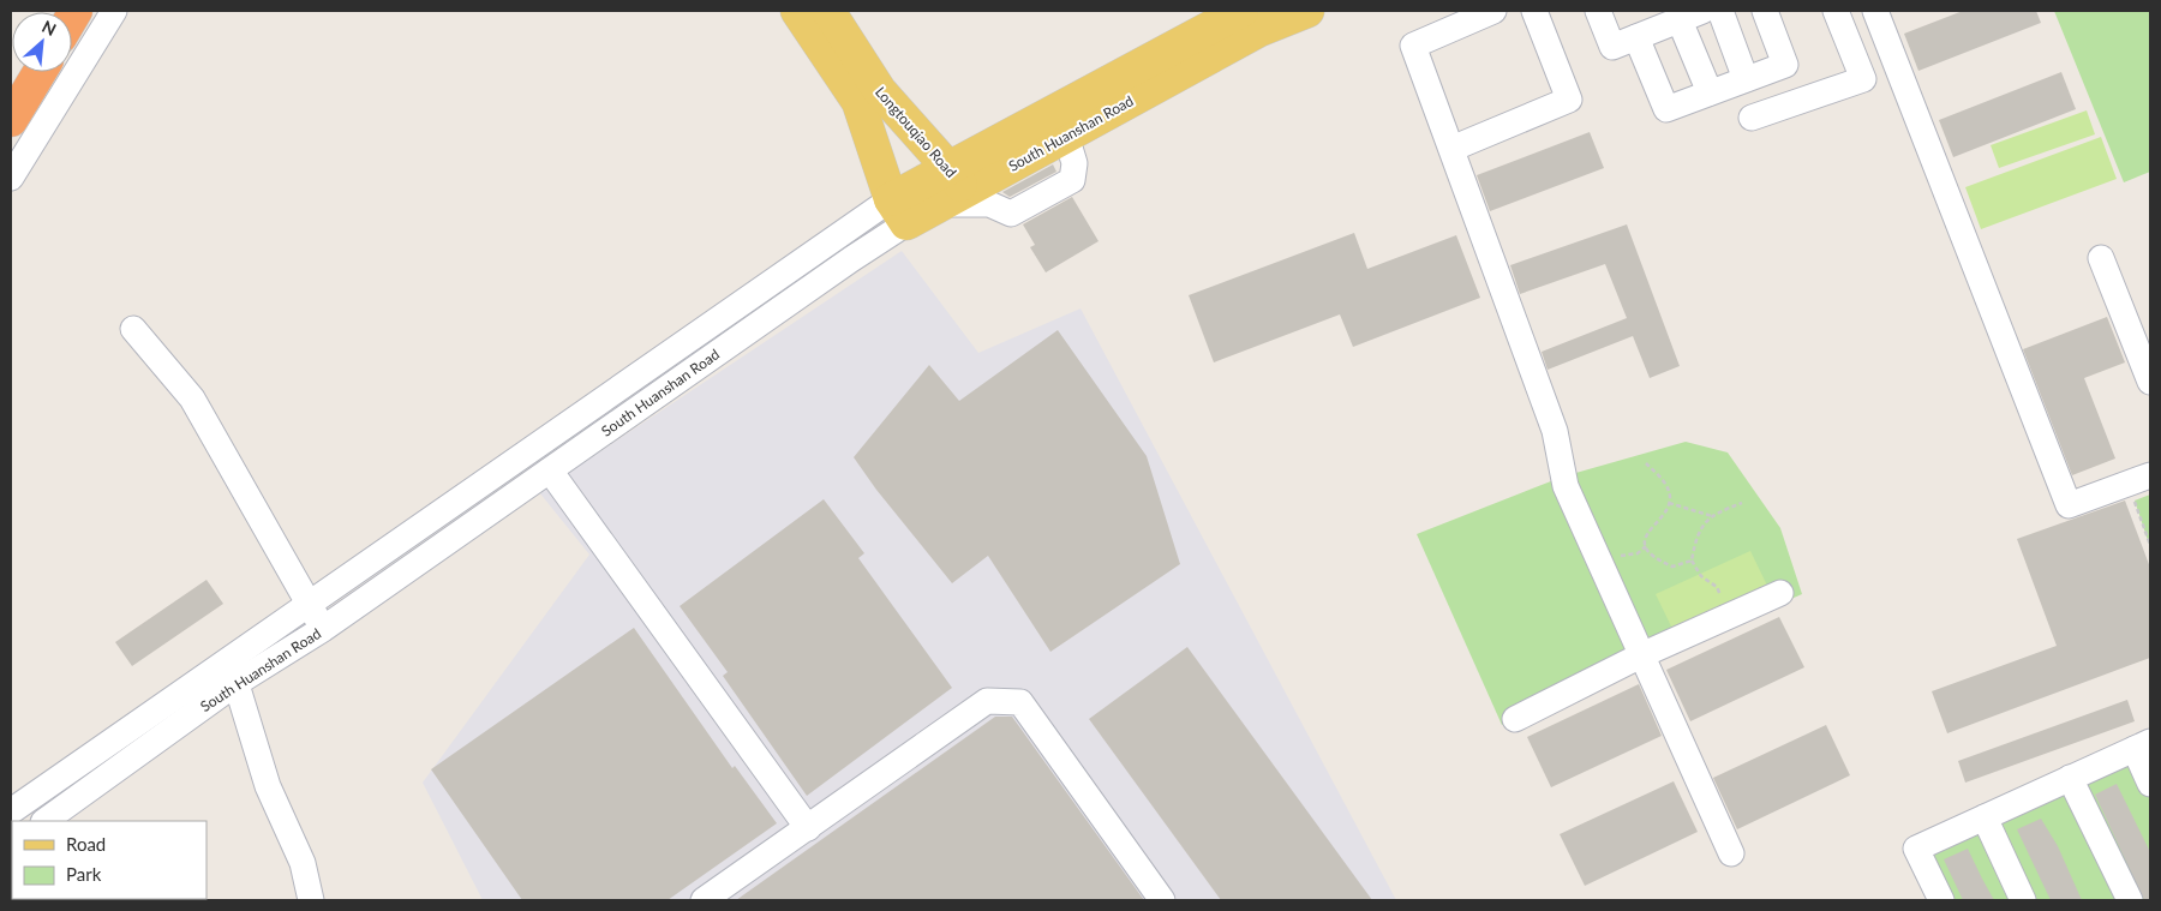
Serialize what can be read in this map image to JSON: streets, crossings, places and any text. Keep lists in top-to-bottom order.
{
  "streets": {
    "main road": ["Longtouqiao Road", "South Huanshan Road"]
  },
  "crossings": [
    ["Longtouqiao Road", "South Huanshan Road"]
  ],
  "legend": ["Road", "Park"],
  "north": "top right"
}
